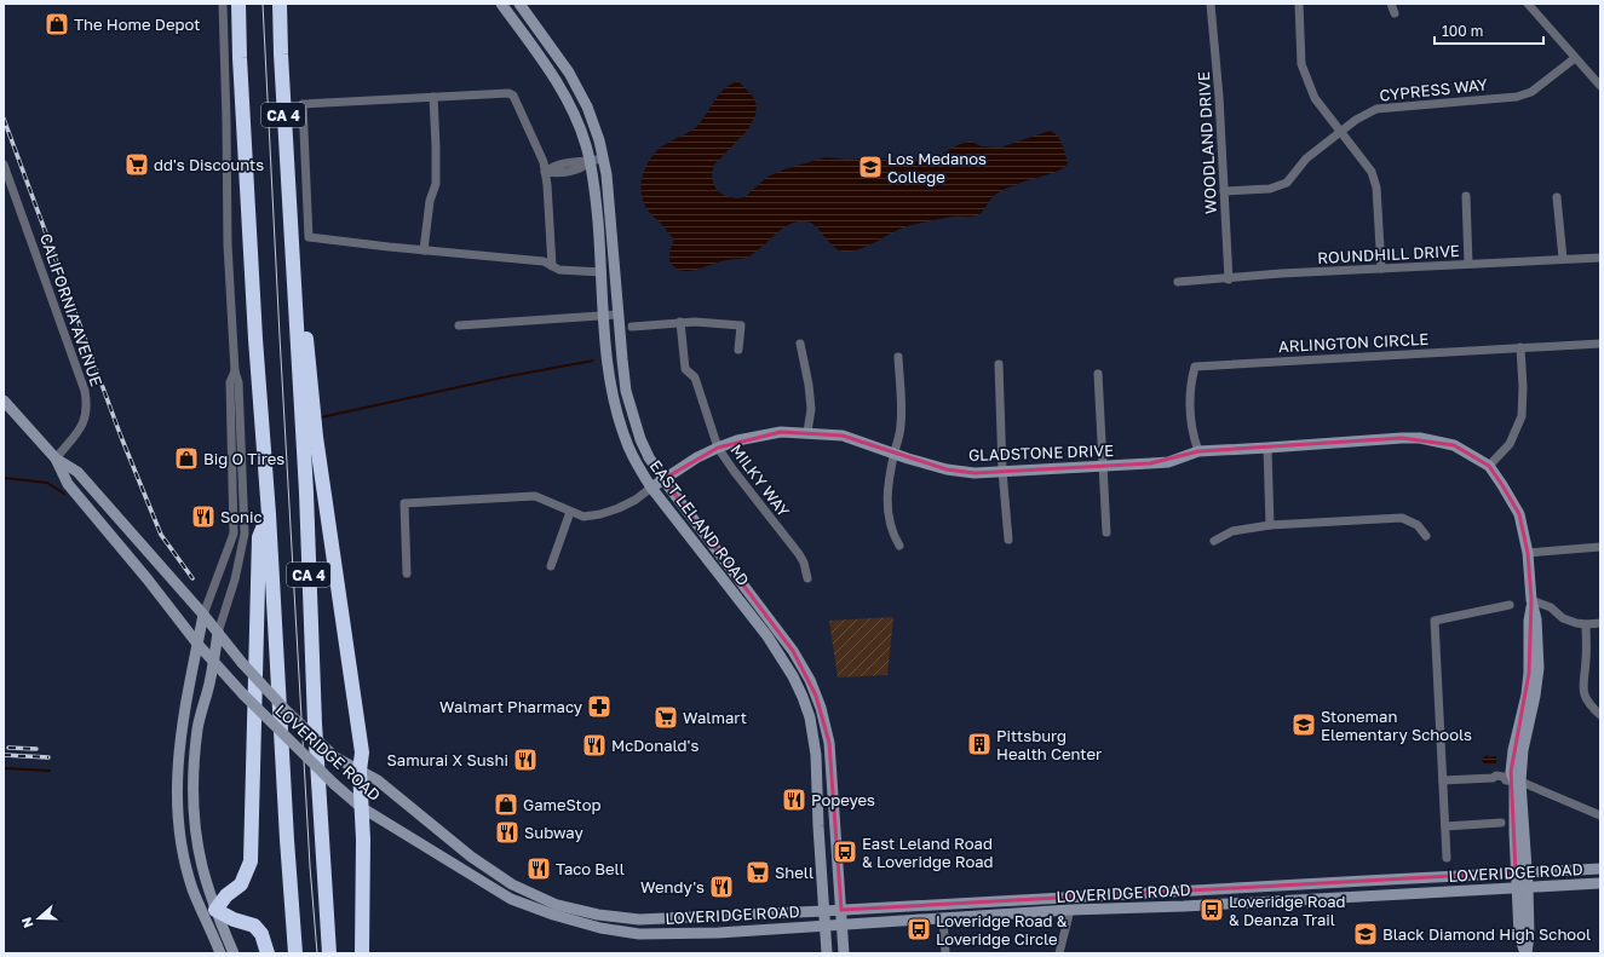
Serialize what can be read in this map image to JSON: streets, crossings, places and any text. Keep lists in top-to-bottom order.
{
  "streets": {
    "highway": ["CA 4"],
    "main road": ["GLADSTONE DRIVE", "EAST LELAND ROAD", "LOVERIDGE ROAD"],
    "street": [
      "CYPRESS WAY",
      "WOODLAND DRIVE",
      "ROUNDHILL DRIVE",
      "CALIFORNIA AVENUE",
      "ARLINGTON CIRCLE",
      "MILKY WAY"
    ]
  },
  "crossings": [
    ["CYPRESS WAY", "WOODLAND DRIVE"],
    ["WOODLAND DRIVE", "ROUNDHILL DRIVE"],
    ["CALIFORNIA AVENUE", "LOVERIDGE ROAD"],
    ["ARLINGTON CIRCLE", "GLADSTONE DRIVE"],
    ["GLADSTONE DRIVE", "MILKY WAY"],
    ["GLADSTONE DRIVE", "EAST LELAND ROAD"],
    ["GLADSTONE DRIVE", "LOVERIDGE ROAD"],
    ["EAST LELAND ROAD", "LOVERIDGE ROAD"]
  ],
  "places": {
    "shop": ["The Home Depot", "Big O Tires", "GameStop"],
    "supermarket": ["dd's Discounts", "Walmart", "Shell"],
    "school or university": ["Los Medanos College", "Stoneman Elementary Schools", "Black Diamond High School"],
    "restaurant": [
      "Sonic",
      "McDonald's",
      "Samurai X Sushi",
      "Popeyes",
      "Subway",
      "Taco Bell",
      "Wendy's"
    ],
    "pharmacy": ["Walmart Pharmacy"],
    "building": ["Pittsburg Health Center"],
    "bus stop": ["East Leland Road & Loveridge Road", "Loveridge Road & Deanza Trail", "Loveridge Road & Loveridge Circle"]
  },
  "scale_bar": "100 m",
  "north": "left"
}
